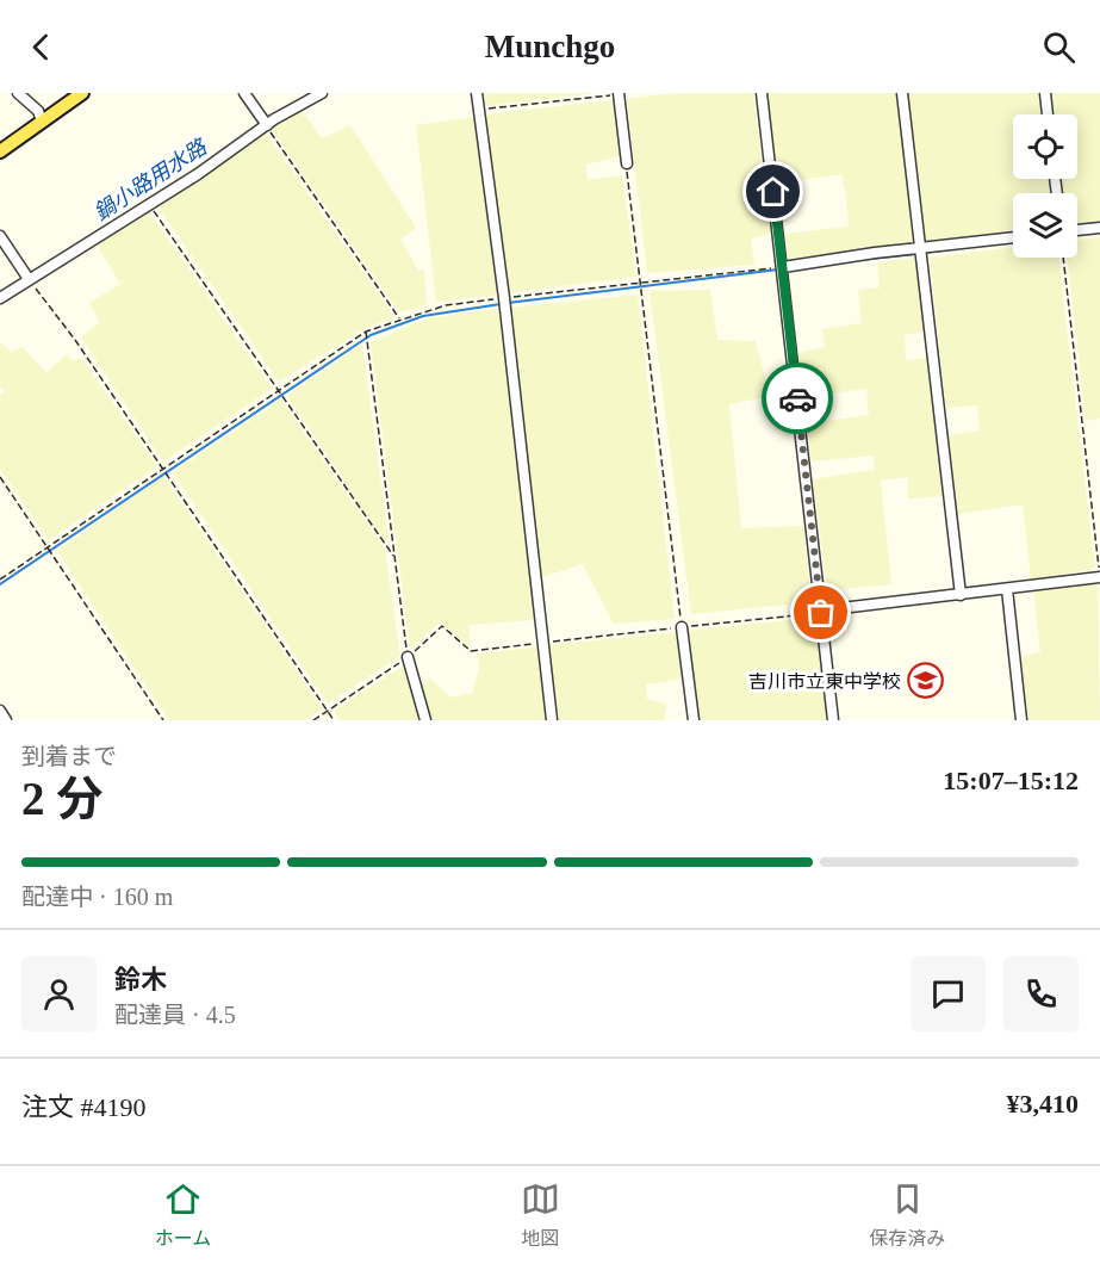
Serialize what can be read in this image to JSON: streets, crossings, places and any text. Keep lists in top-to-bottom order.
{
  "water": ["鍋小路用水路"],
  "places": {
    "school or university": ["吉川市立東中学校"]
  },
  "page": {
    "header": "Munchgo",
    "heading": ["2 分", "到着まで", "15:07–15:12"],
    "panel": [
      "鈴木",
      "配達員 · 4.5",
      "注文 #4190",
      "¥3,410"
    ],
    "bar": "配達中 · 160 m",
    "tabs": ["ホーム", "地図", "保存済み"]
  }
}
